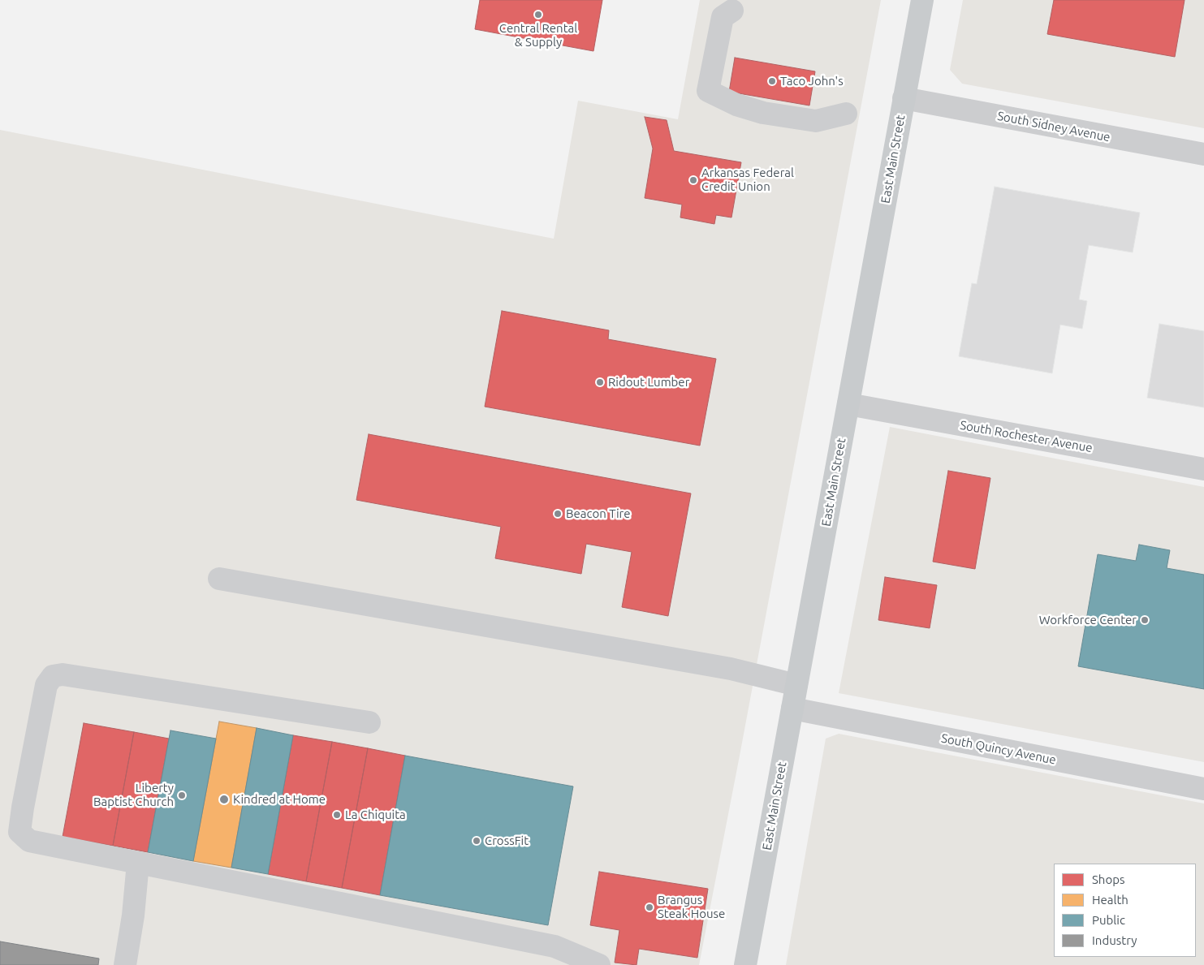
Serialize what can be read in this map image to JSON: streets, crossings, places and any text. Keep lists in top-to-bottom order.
{
  "streets": {
    "main road": ["East Main Street"],
    "street": ["South Sidney Avenue", "South Rochester Avenue", "South Quincy Avenue"]
  },
  "crossings": [
    ["South Sidney Avenue", "East Main Street"],
    ["East Main Street", "South Rochester Avenue"],
    ["East Main Street", "South Quincy Avenue"]
  ],
  "places": [
    "Central Rental & Supply",
    "Taco John's",
    "Arkansas Federal Credit Union",
    "Ridout Lumber",
    "Beacon Tire",
    "Workforce Center",
    "Liberty Baptist Church",
    "Kindred at Home",
    "La Chiquita",
    "CrossFit",
    "Brangus Steak House"
  ],
  "legend": [
    "Shops",
    "Health",
    "Public",
    "Industry"
  ]
}
